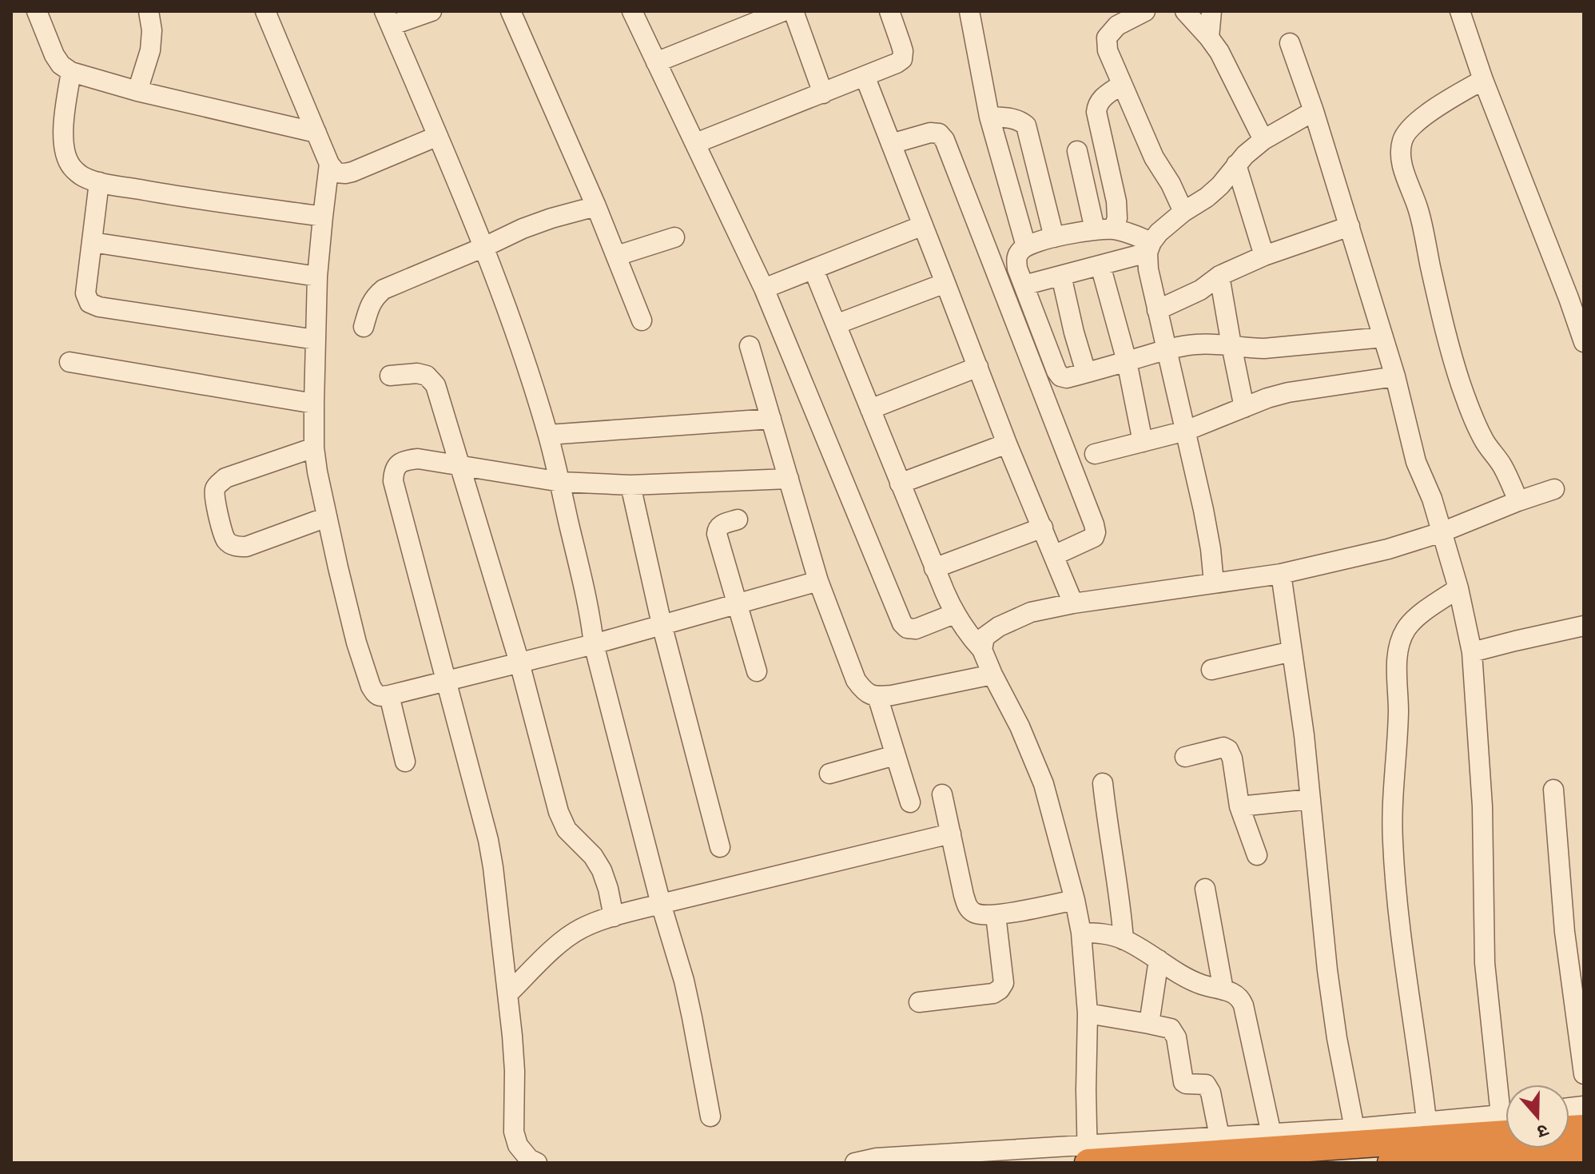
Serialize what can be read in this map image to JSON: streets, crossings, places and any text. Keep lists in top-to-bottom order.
{
  "north": "bottom"
}
